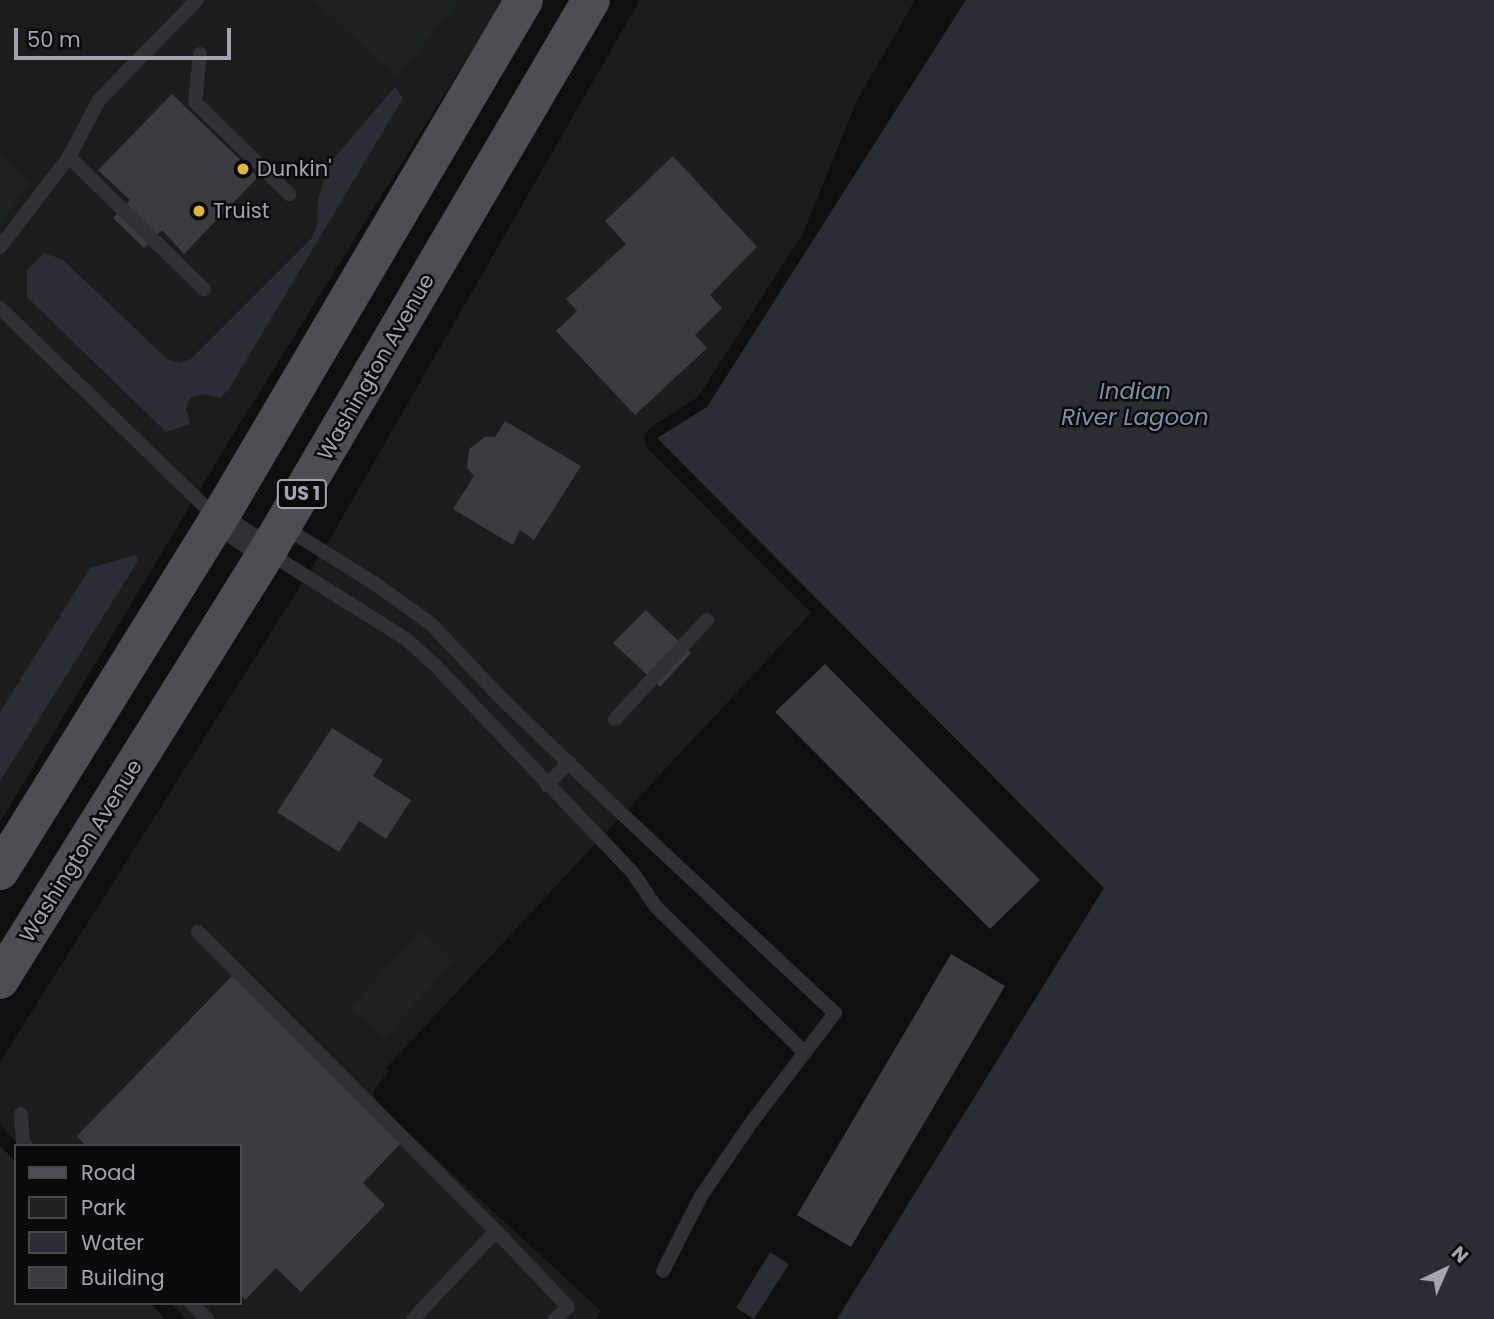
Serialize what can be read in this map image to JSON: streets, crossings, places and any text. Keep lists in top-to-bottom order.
{
  "streets": {
    "main road": ["Washington Avenue", "US 1"]
  },
  "water": ["Indian River Lagoon"],
  "places": ["Dunkin'", "Truist"],
  "legend": [
    "Road",
    "Park",
    "Water",
    "Building"
  ],
  "scale_bar": "50 m",
  "north": "top right"
}
